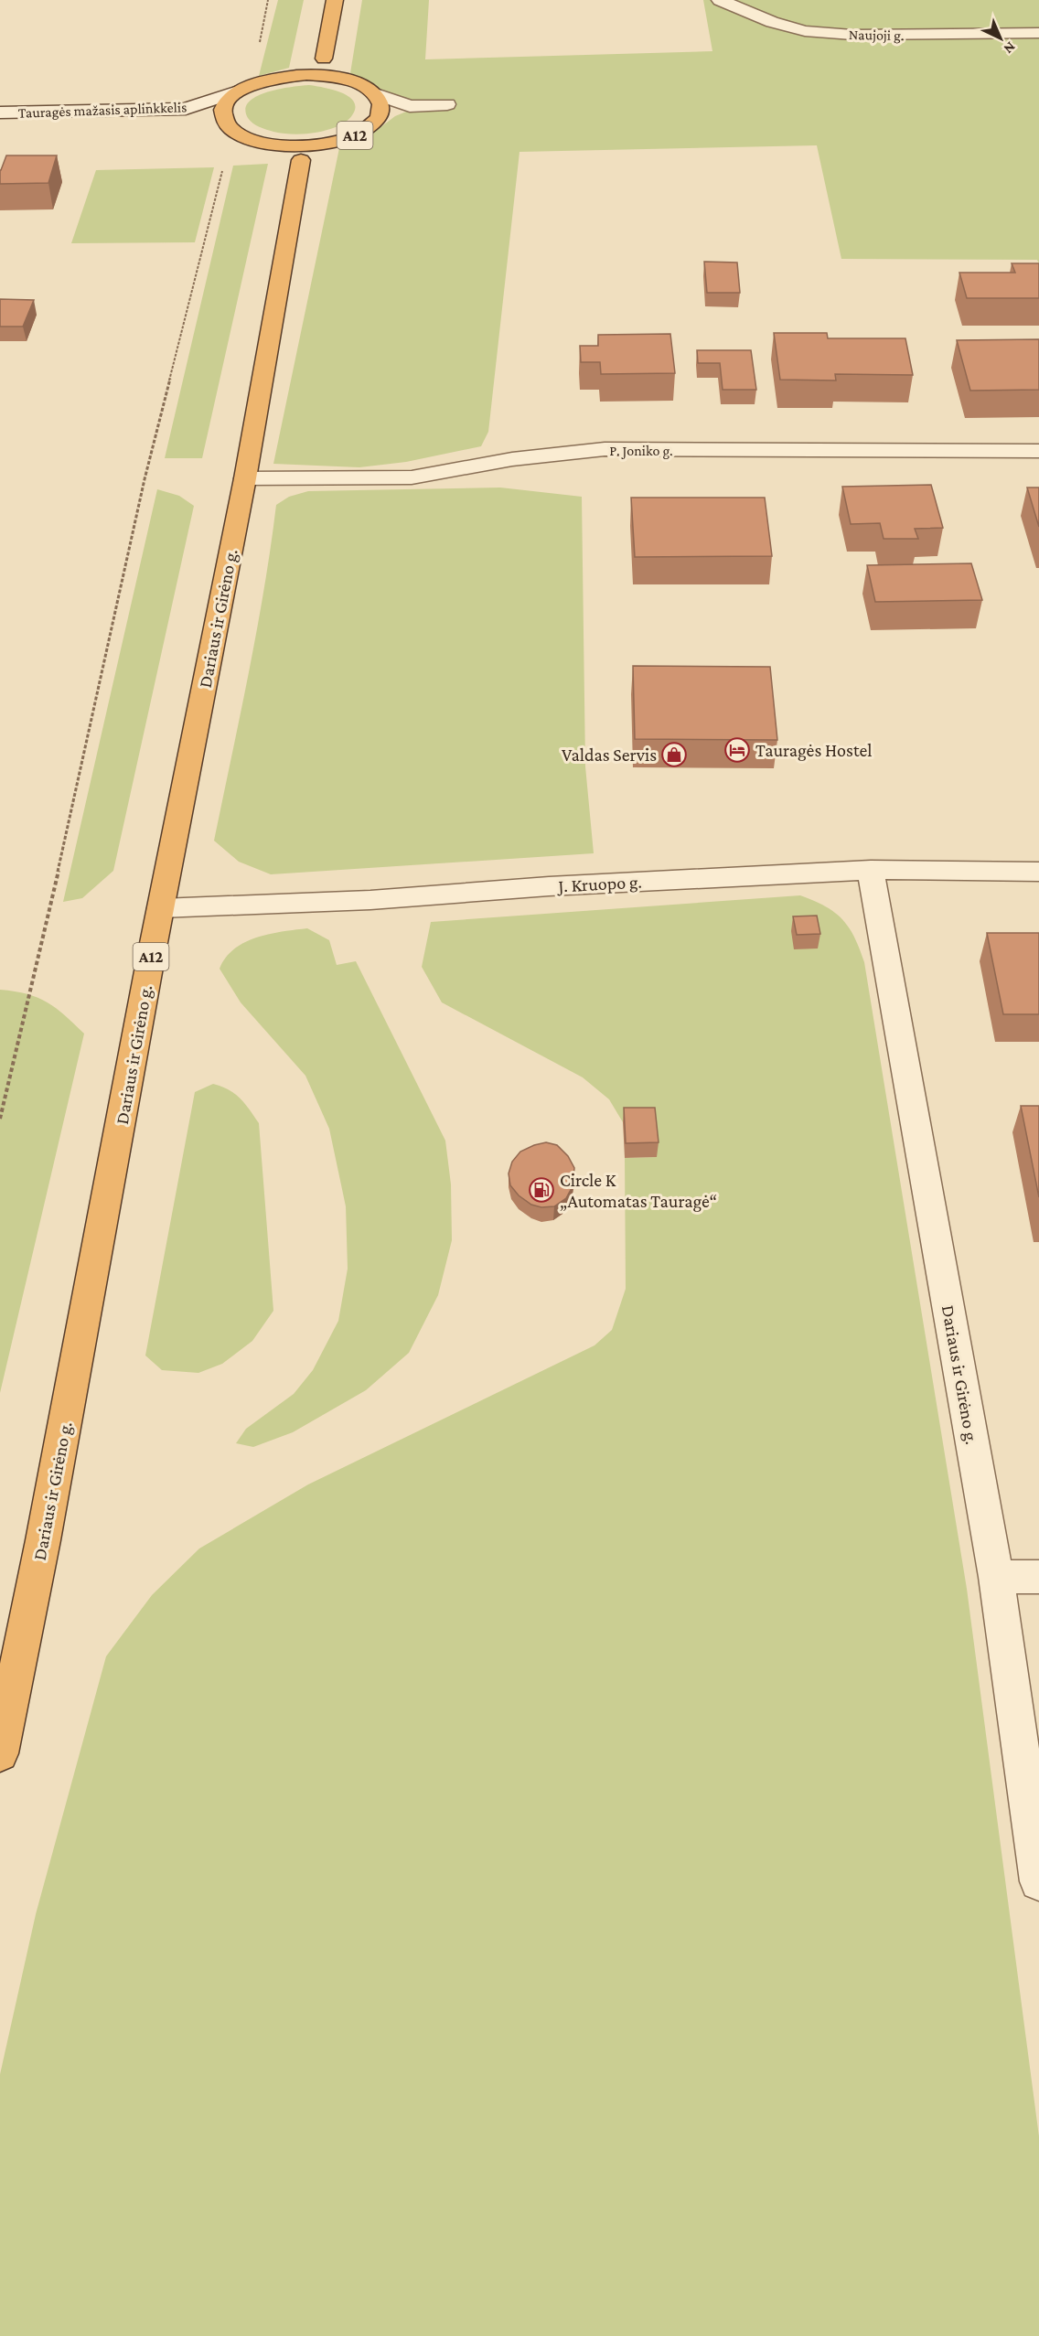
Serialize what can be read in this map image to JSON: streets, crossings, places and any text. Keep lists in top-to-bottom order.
{
  "streets": {
    "highway": ["A12", "Dariaus ir Girėno g."],
    "street": [
      "Naujoji g.",
      "Tauragės mažasis aplinkkelis",
      "P. Joniko g.",
      "J. Kruopo g."
    ]
  },
  "crossings": [
    ["A12", "Dariaus ir Girėno g."],
    ["P. Joniko g.", "Dariaus ir Girėno g."],
    ["Dariaus ir Girėno g.", "J. Kruopo g."]
  ],
  "places": {
    "hotel": ["Tauragės Hostel"],
    "shop": ["Valdas Servis"],
    "fuel station": ["Circle K „Automatas Tauragė“"]
  },
  "north": "bottom right"
}
